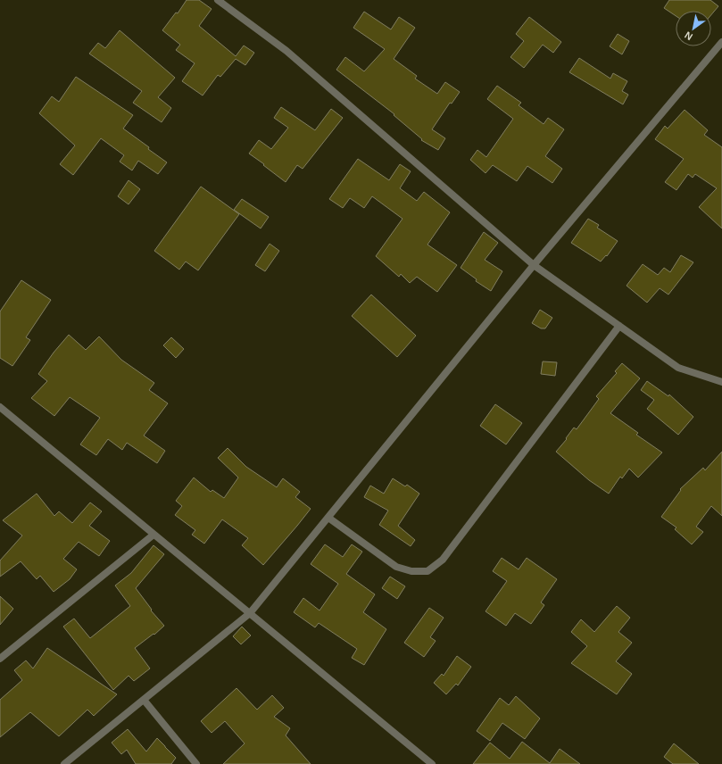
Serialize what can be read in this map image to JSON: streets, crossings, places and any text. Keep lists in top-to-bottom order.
{
  "north": "bottom left"
}
